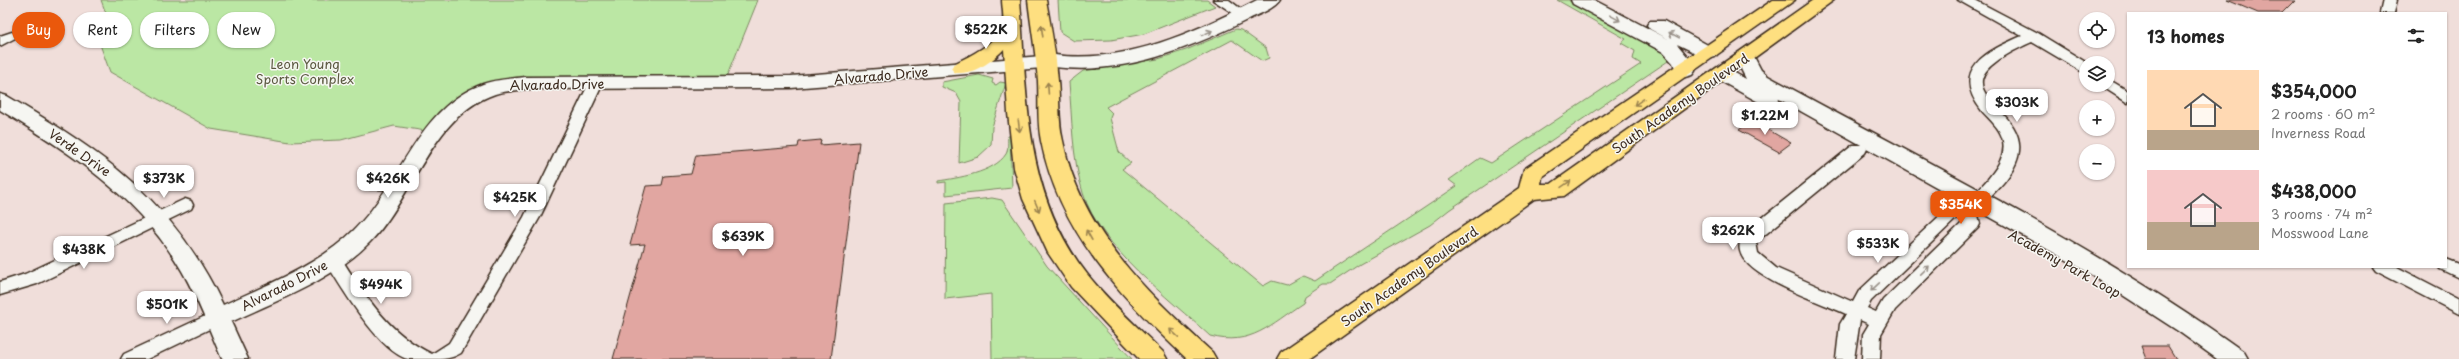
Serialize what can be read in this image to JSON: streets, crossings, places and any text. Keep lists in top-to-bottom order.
{
  "streets": {
    "highway": ["South Academy Boulevard"],
    "street": ["Alvarado Drive", "Verde Drive", "Academy Park Loop"]
  },
  "crossings": [
    ["Alvarado Drive", "Verde Drive"],
    ["South Academy Boulevard", "Academy Park Loop"]
  ],
  "parks": ["Leon Young Sports Complex"],
  "page": {
    "map_buttons": ["+", "−"],
    "chip": [
      "Buy",
      "Rent",
      "Filters",
      "New"
    ],
    "heading": "13 homes",
    "price": [
      "$522K",
      "$303K",
      "$1.22M",
      "$373K",
      "$426K",
      "$425K",
      "$354K",
      "$262K",
      "$639K",
      "$533K",
      "$438K",
      "$494K",
      "$501K"
    ],
    "list": [
      {
        "name": "$354,000",
        "note": "2 rooms · 60 m² · Inverness Road"
      },
      {
        "name": "$438,000",
        "note": "3 rooms · 74 m² · Mosswood Lane"
      }
    ]
  }
}
